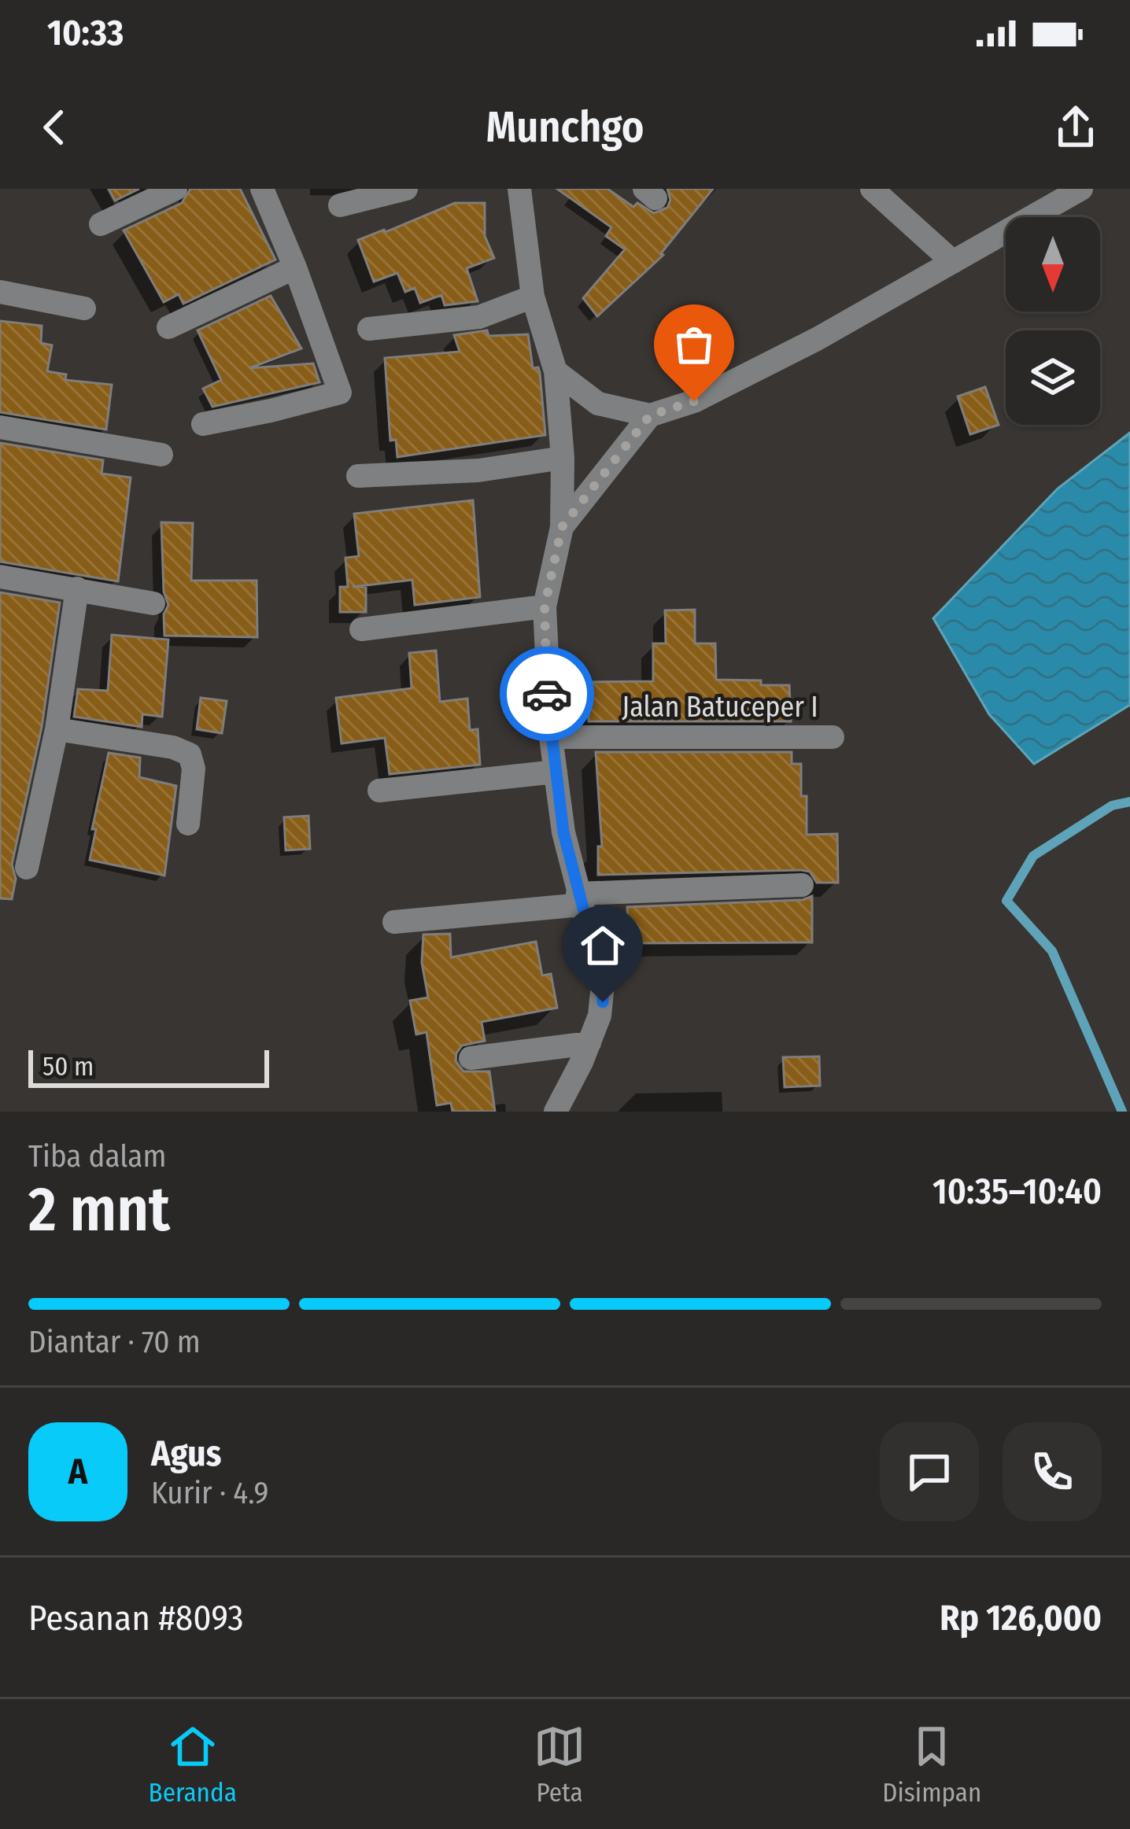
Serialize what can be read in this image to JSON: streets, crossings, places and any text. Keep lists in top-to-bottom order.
{
  "streets": {
    "street": ["Jalan Batuceper I"]
  },
  "scale_bar": "50 m",
  "north": "bottom",
  "page": {
    "status": "10:33",
    "header": "Munchgo",
    "scale": "50 m",
    "heading": ["2 mnt", "Tiba dalam", "10:35–10:40"],
    "panel": [
      "Agus",
      "Kurir · 4.9",
      "Pesanan #8093",
      "Rp 126,000"
    ],
    "bar": "Diantar · 70 m",
    "round": "A",
    "tabs": ["Beranda", "Peta", "Disimpan"]
  }
}
